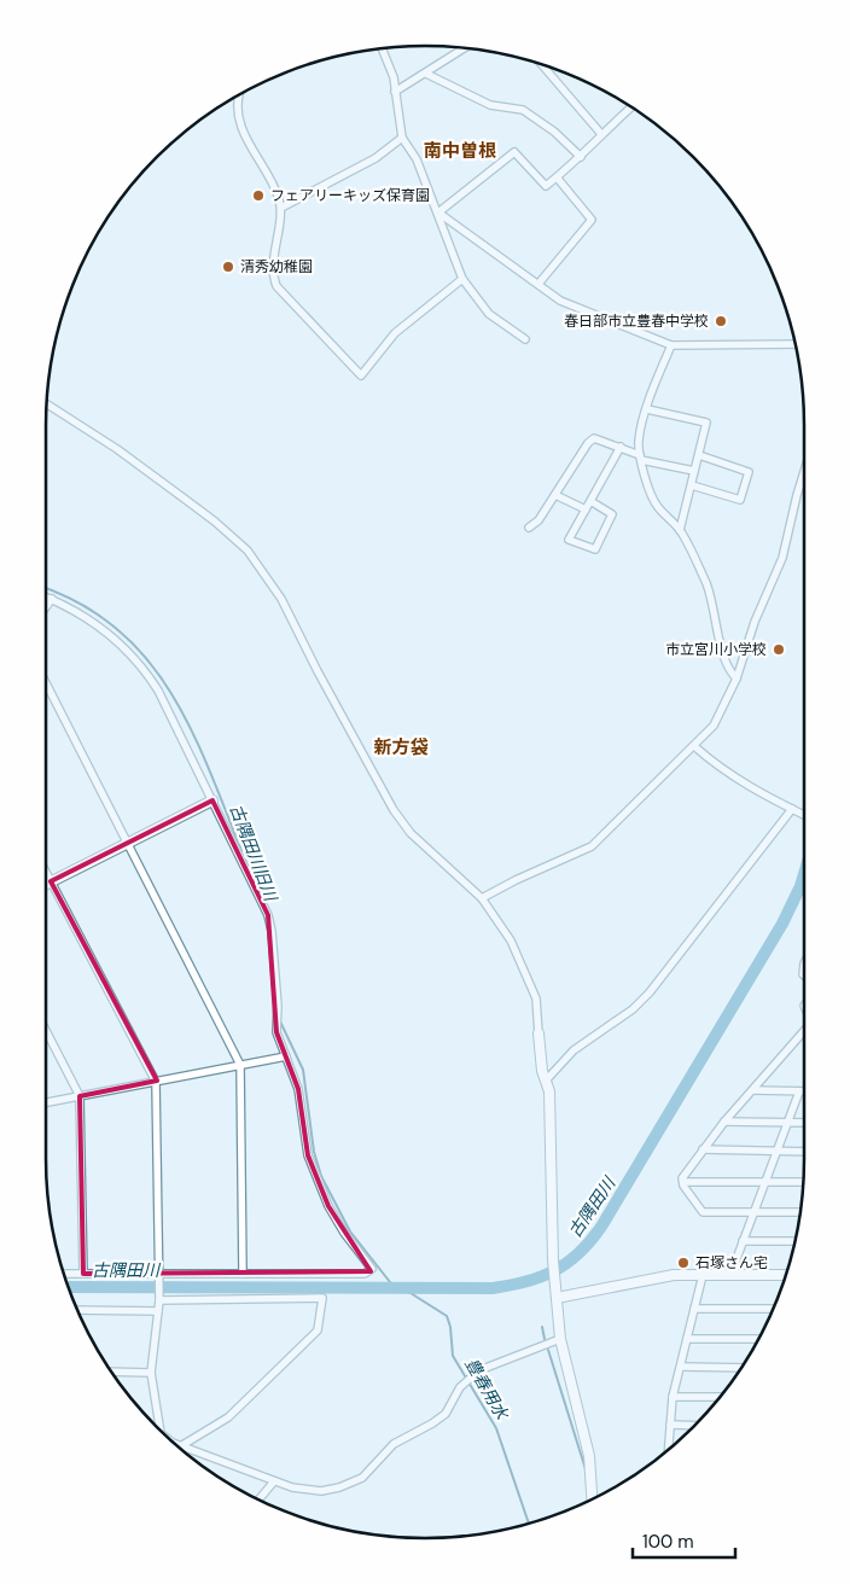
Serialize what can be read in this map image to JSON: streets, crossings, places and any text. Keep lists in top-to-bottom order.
{
  "districts": ["南中曽根", "新方袋"],
  "water": ["古隅田川旧川", "古隅田川", "豊春用水"],
  "places": [
    "フェアリーキッズ保育園",
    "清秀幼稚園",
    "春日部市立豊春中学校",
    "市立宮川小学校",
    "石塚さん宅"
  ],
  "scale_bar": "100 m"
}
